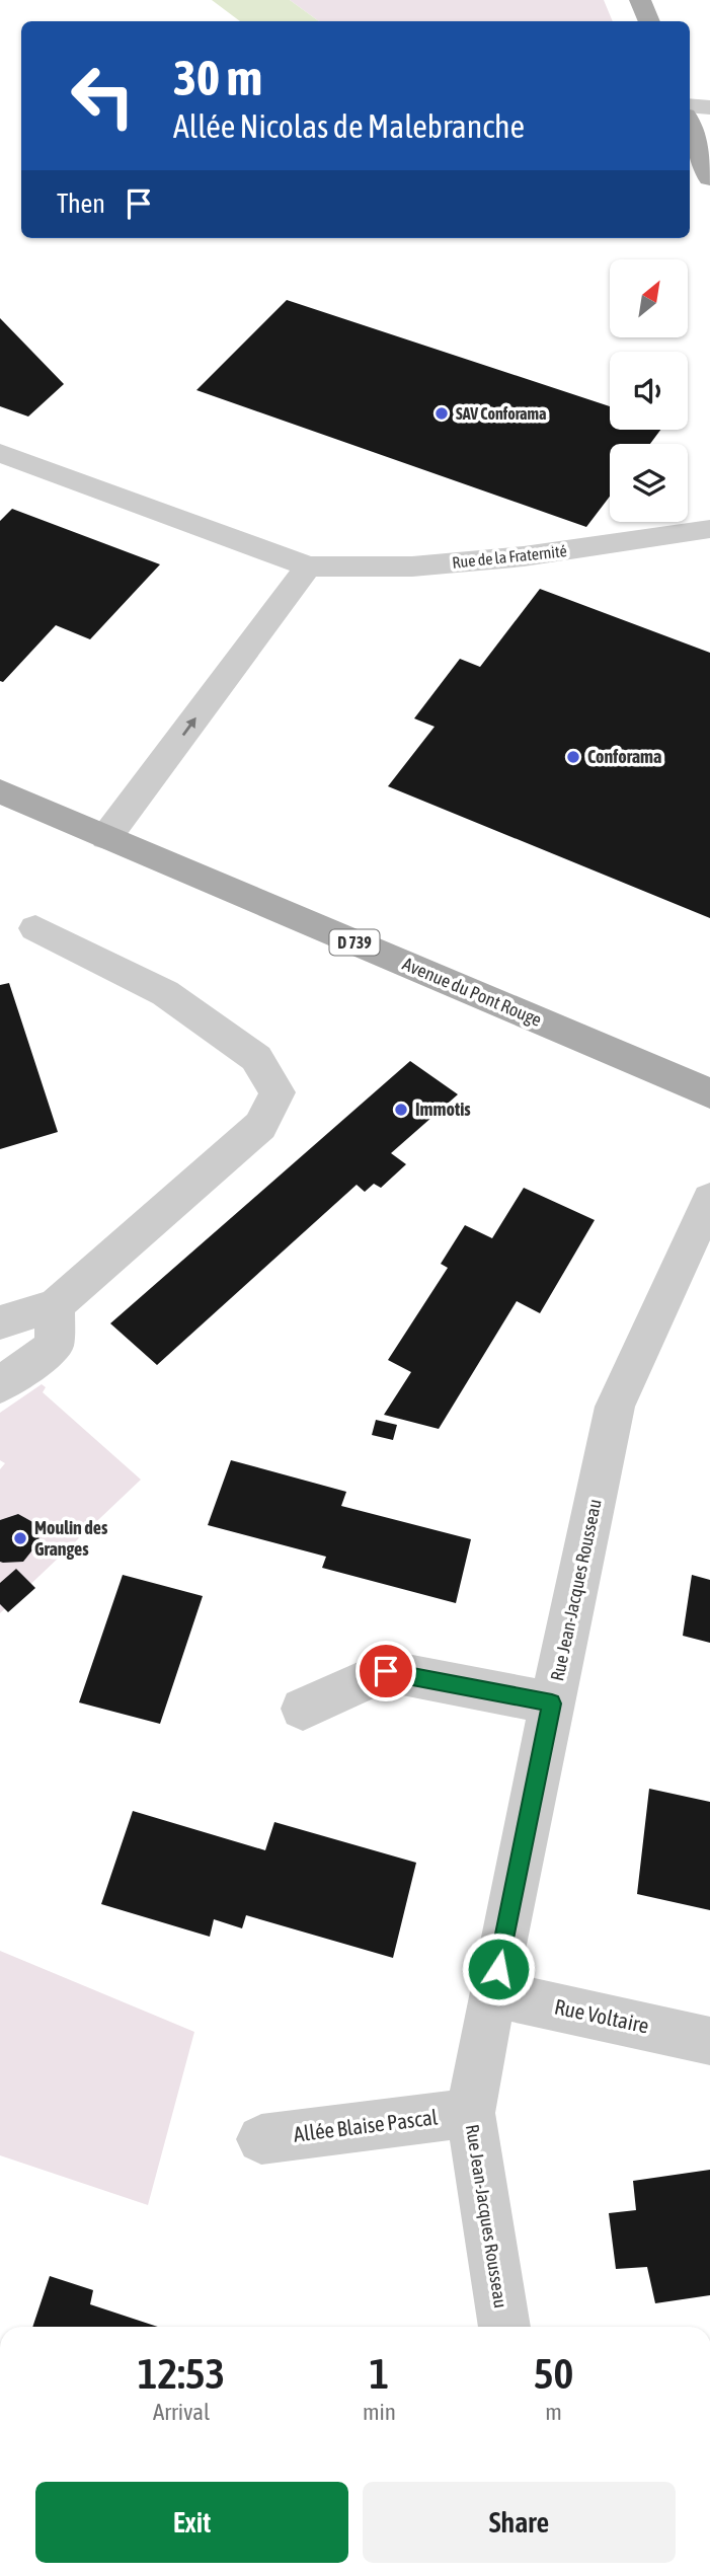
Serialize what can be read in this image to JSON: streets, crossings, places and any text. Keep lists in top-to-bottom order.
{
  "streets": {
    "main road": ["D 739", "Avenue du Pont Rouge"],
    "street": [
      "Rue de la Fraternité",
      "Rue Jean-Jacques Rousseau",
      "Rue Voltaire",
      "Allée Blaise Pascal"
    ]
  },
  "crossings": [
    ["Rue Jean-Jacques Rousseau", "Rue Voltaire"],
    ["Rue Jean-Jacques Rousseau", "Allée Blaise Pascal"]
  ],
  "places": [
    "SAV Conforama",
    "Conforama",
    "Immotis",
    "Moulin des Granges"
  ],
  "north": "top right",
  "page": {
    "turn": ["30 m", "Allée Nicolas de Malebranche"],
    "then": "Then",
    "eta": [
      "12:53",
      "Arrival",
      "1",
      "min",
      "50",
      "m"
    ],
    "buttons": ["Exit", "Share"]
  }
}
